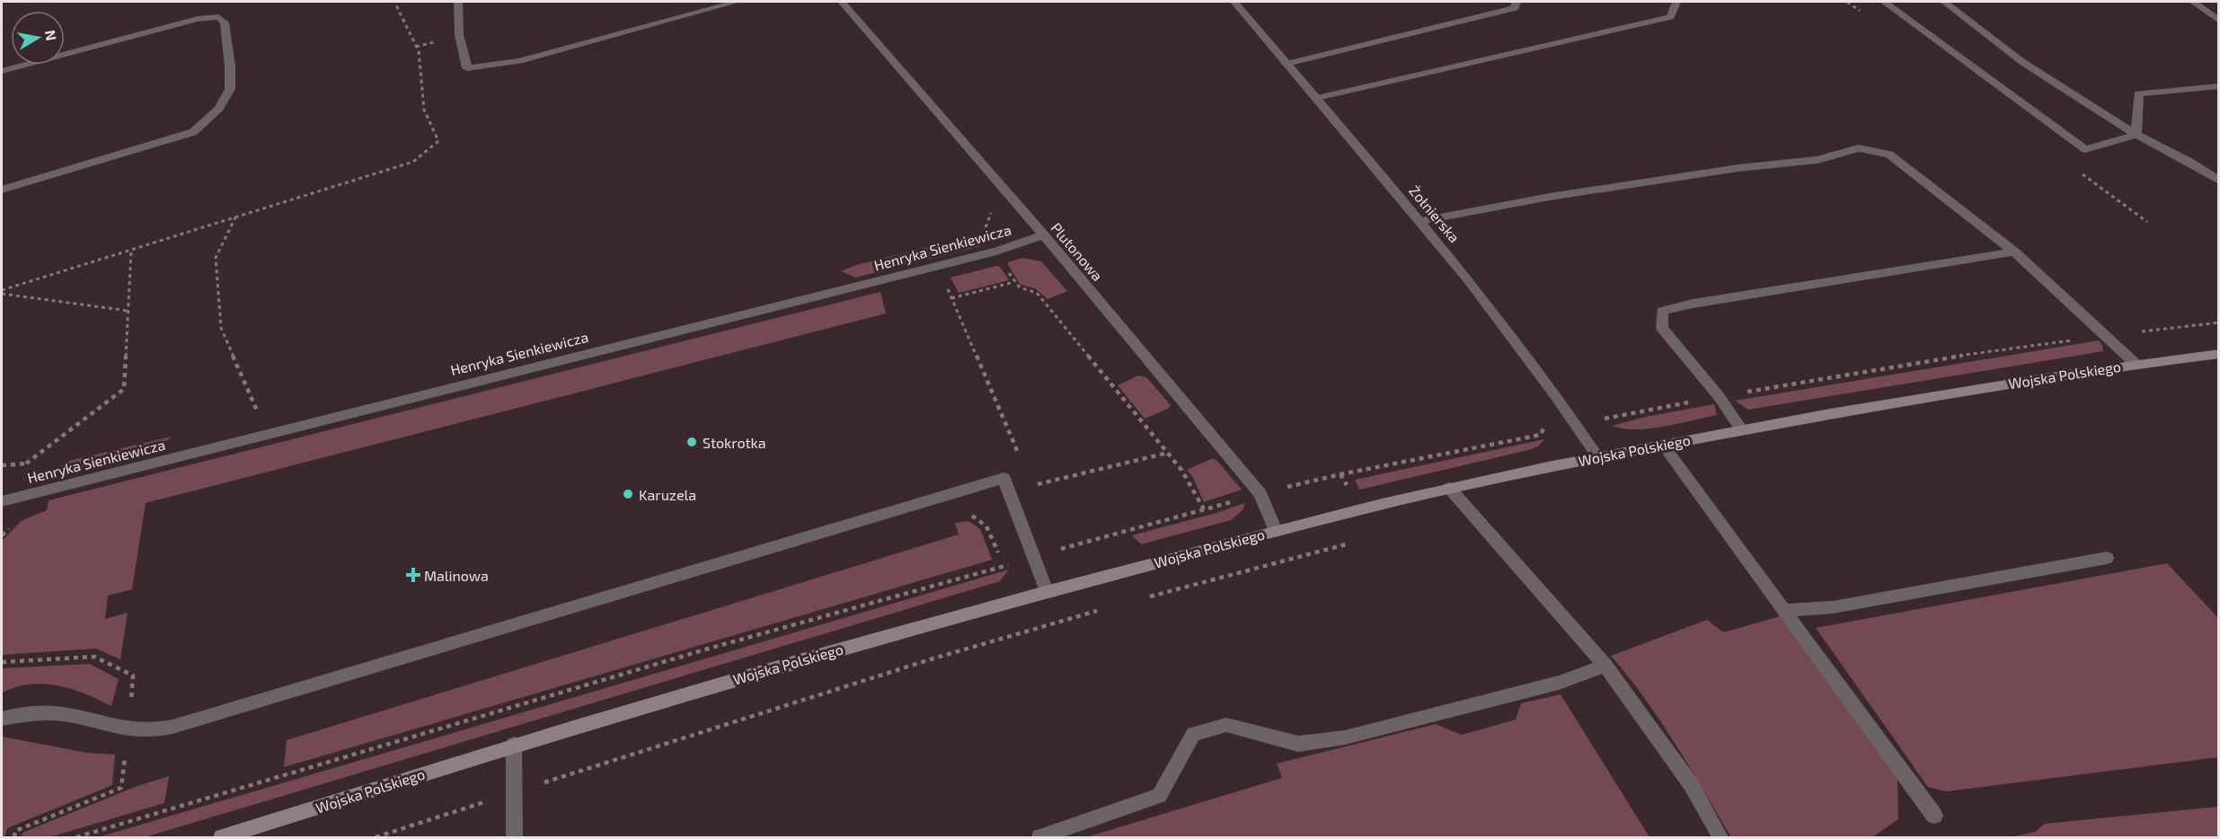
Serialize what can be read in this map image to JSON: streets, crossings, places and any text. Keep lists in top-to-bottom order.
{
  "streets": {
    "street": [
      "Żołnierska",
      "Henryka Sienkiewicza",
      "Plutonowa",
      "Wojska Polskiego"
    ]
  },
  "crossings": [
    ["Żołnierska", "Wojska Polskiego"],
    ["Henryka Sienkiewicza", "Plutonowa"],
    ["Plutonowa", "Wojska Polskiego"]
  ],
  "places": {
    "other": ["Stokrotka", "Karuzela"],
    "health": ["Malinowa"]
  },
  "north": "right"
}
